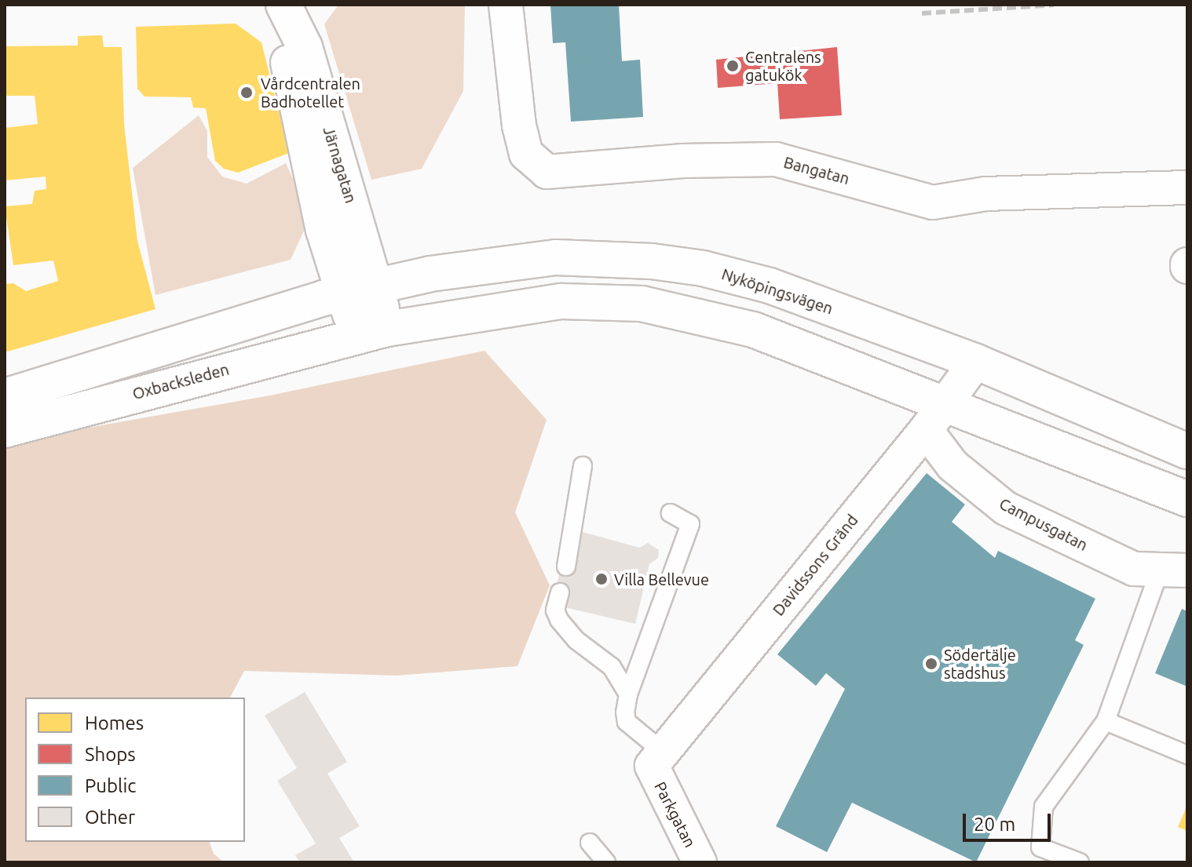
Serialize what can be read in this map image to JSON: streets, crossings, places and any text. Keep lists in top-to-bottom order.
{
  "streets": {
    "main road": ["Järnagatan", "Nyköpingsvägen", "Oxbacksleden"],
    "street": [
      "Bangatan",
      "Campusgatan",
      "Davidssons Gränd",
      "Parkgatan"
    ]
  },
  "crossings": [
    ["Järnagatan", "Nyköpingsvägen"],
    ["Järnagatan", "Oxbacksleden"],
    ["Nyköpingsvägen", "Davidssons Gränd"],
    ["Campusgatan", "Davidssons Gränd"],
    ["Davidssons Gränd", "Parkgatan"]
  ],
  "places": [
    "Centralens gatukök",
    "Vårdcentralen Badhotellet",
    "Villa Bellevue",
    "Södertälje stadshus"
  ],
  "legend": [
    "Homes",
    "Shops",
    "Public",
    "Other"
  ],
  "scale_bar": "20 m"
}
